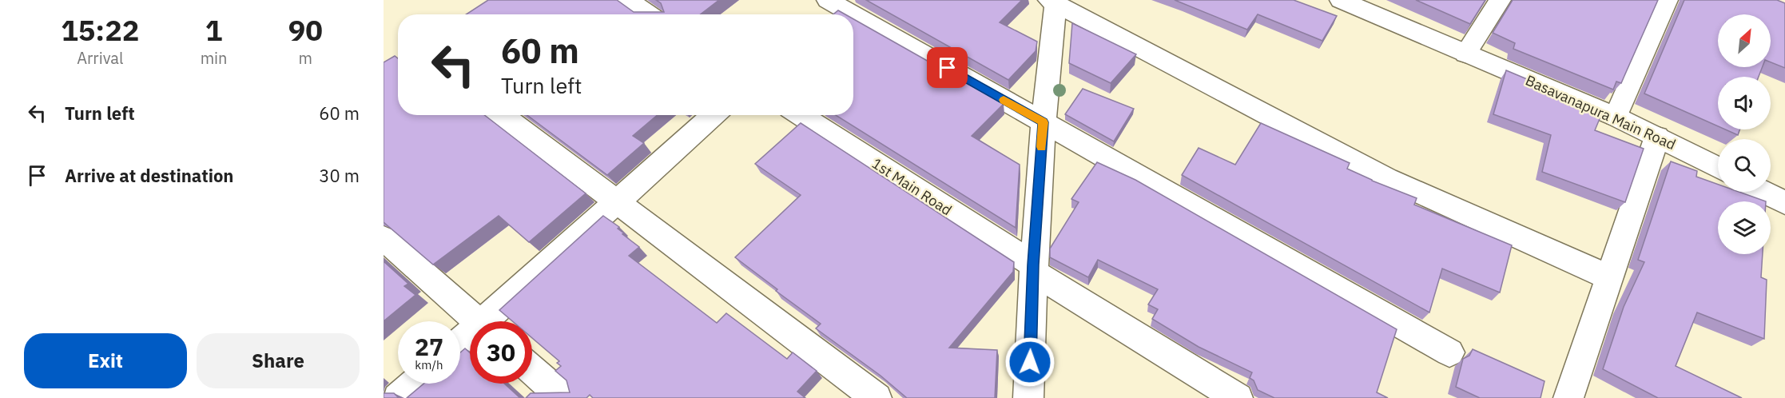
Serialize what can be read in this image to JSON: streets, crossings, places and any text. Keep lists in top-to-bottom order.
{
  "streets": {
    "street": ["Basavanapura Main Road", "1st Main Road"]
  },
  "north": "top right",
  "page": {
    "eta": [
      "15:22",
      "Arrival",
      "1",
      "min",
      "90",
      "m"
    ],
    "turn": ["60 m", "Turn left"],
    "list": [
      {
        "name": "Turn left",
        "value": "60 m"
      },
      {
        "name": "Arrive at destination",
        "value": "30 m"
      }
    ],
    "speed": "27 km/h",
    "limit": "30",
    "buttons": ["Exit", "Share"]
  }
}
